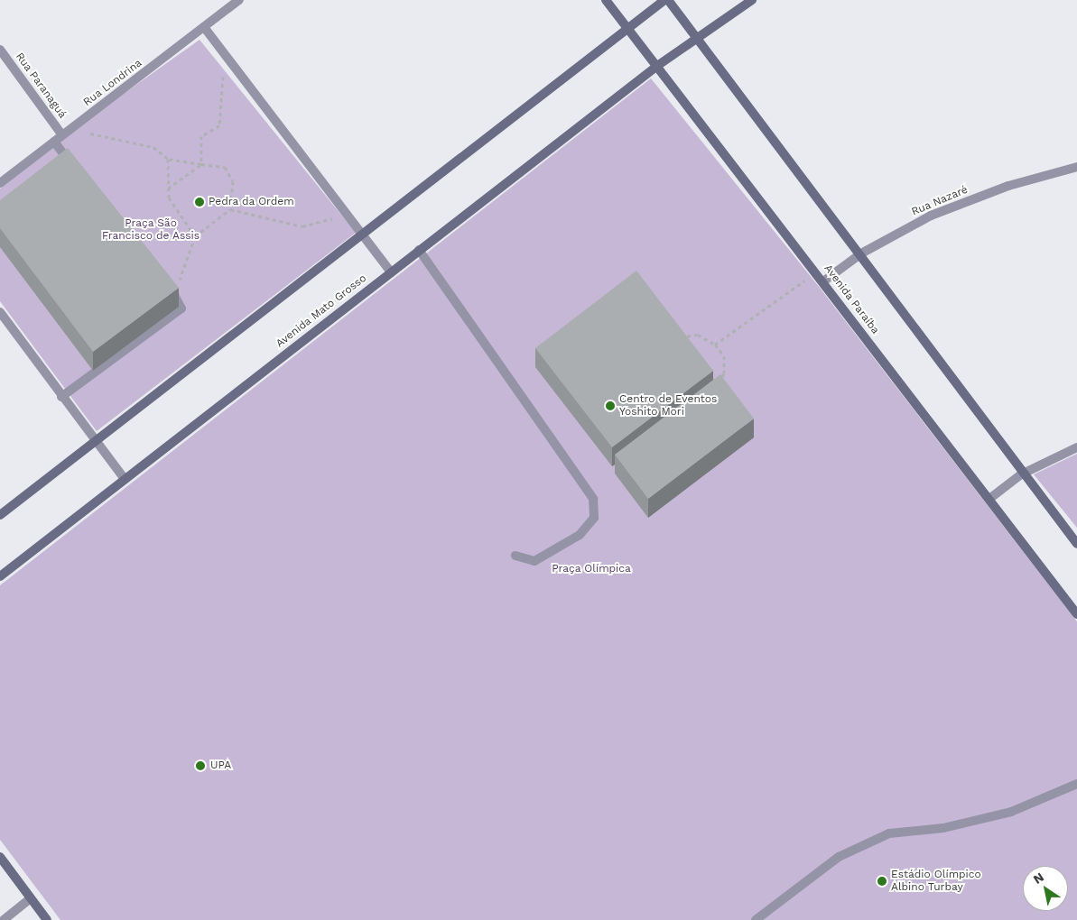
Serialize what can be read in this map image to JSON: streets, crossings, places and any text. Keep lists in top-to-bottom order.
{
  "streets": {
    "main road": ["Avenida Paraíba", "Avenida Mato Grosso"],
    "street": ["Rua Londrina", "Rua Paranaguá", "Rua Nazaré"]
  },
  "crossings": [
    ["Rua Londrina", "Rua Paranaguá"],
    ["Rua Nazaré", "Avenida Paraíba"],
    ["Avenida Paraíba", "Avenida Mato Grosso"]
  ],
  "parks": ["Praça São Francisco de Assis", "Praça Olímpica"],
  "places": [
    "Pedra da Ordem",
    "Centro de Eventos Yoshito Mori",
    "UPA",
    "Estádio Olímpico Albino Turbay"
  ],
  "north": "top left"
}
